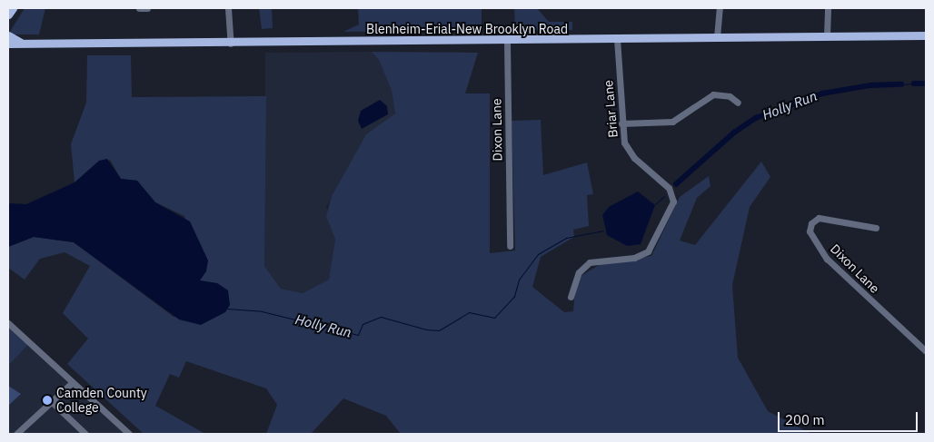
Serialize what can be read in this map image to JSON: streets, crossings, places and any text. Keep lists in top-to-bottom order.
{
  "streets": {
    "main road": ["Blenheim-Erial-New Brooklyn Road"],
    "street": ["Briar Lane", "Dixon Lane"]
  },
  "crossings": [
    ["Blenheim-Erial-New Brooklyn Road", "Briar Lane"],
    ["Blenheim-Erial-New Brooklyn Road", "Dixon Lane"]
  ],
  "water": ["Holly Run"],
  "places": ["Camden County College"],
  "scale_bar": "200 m"
}
